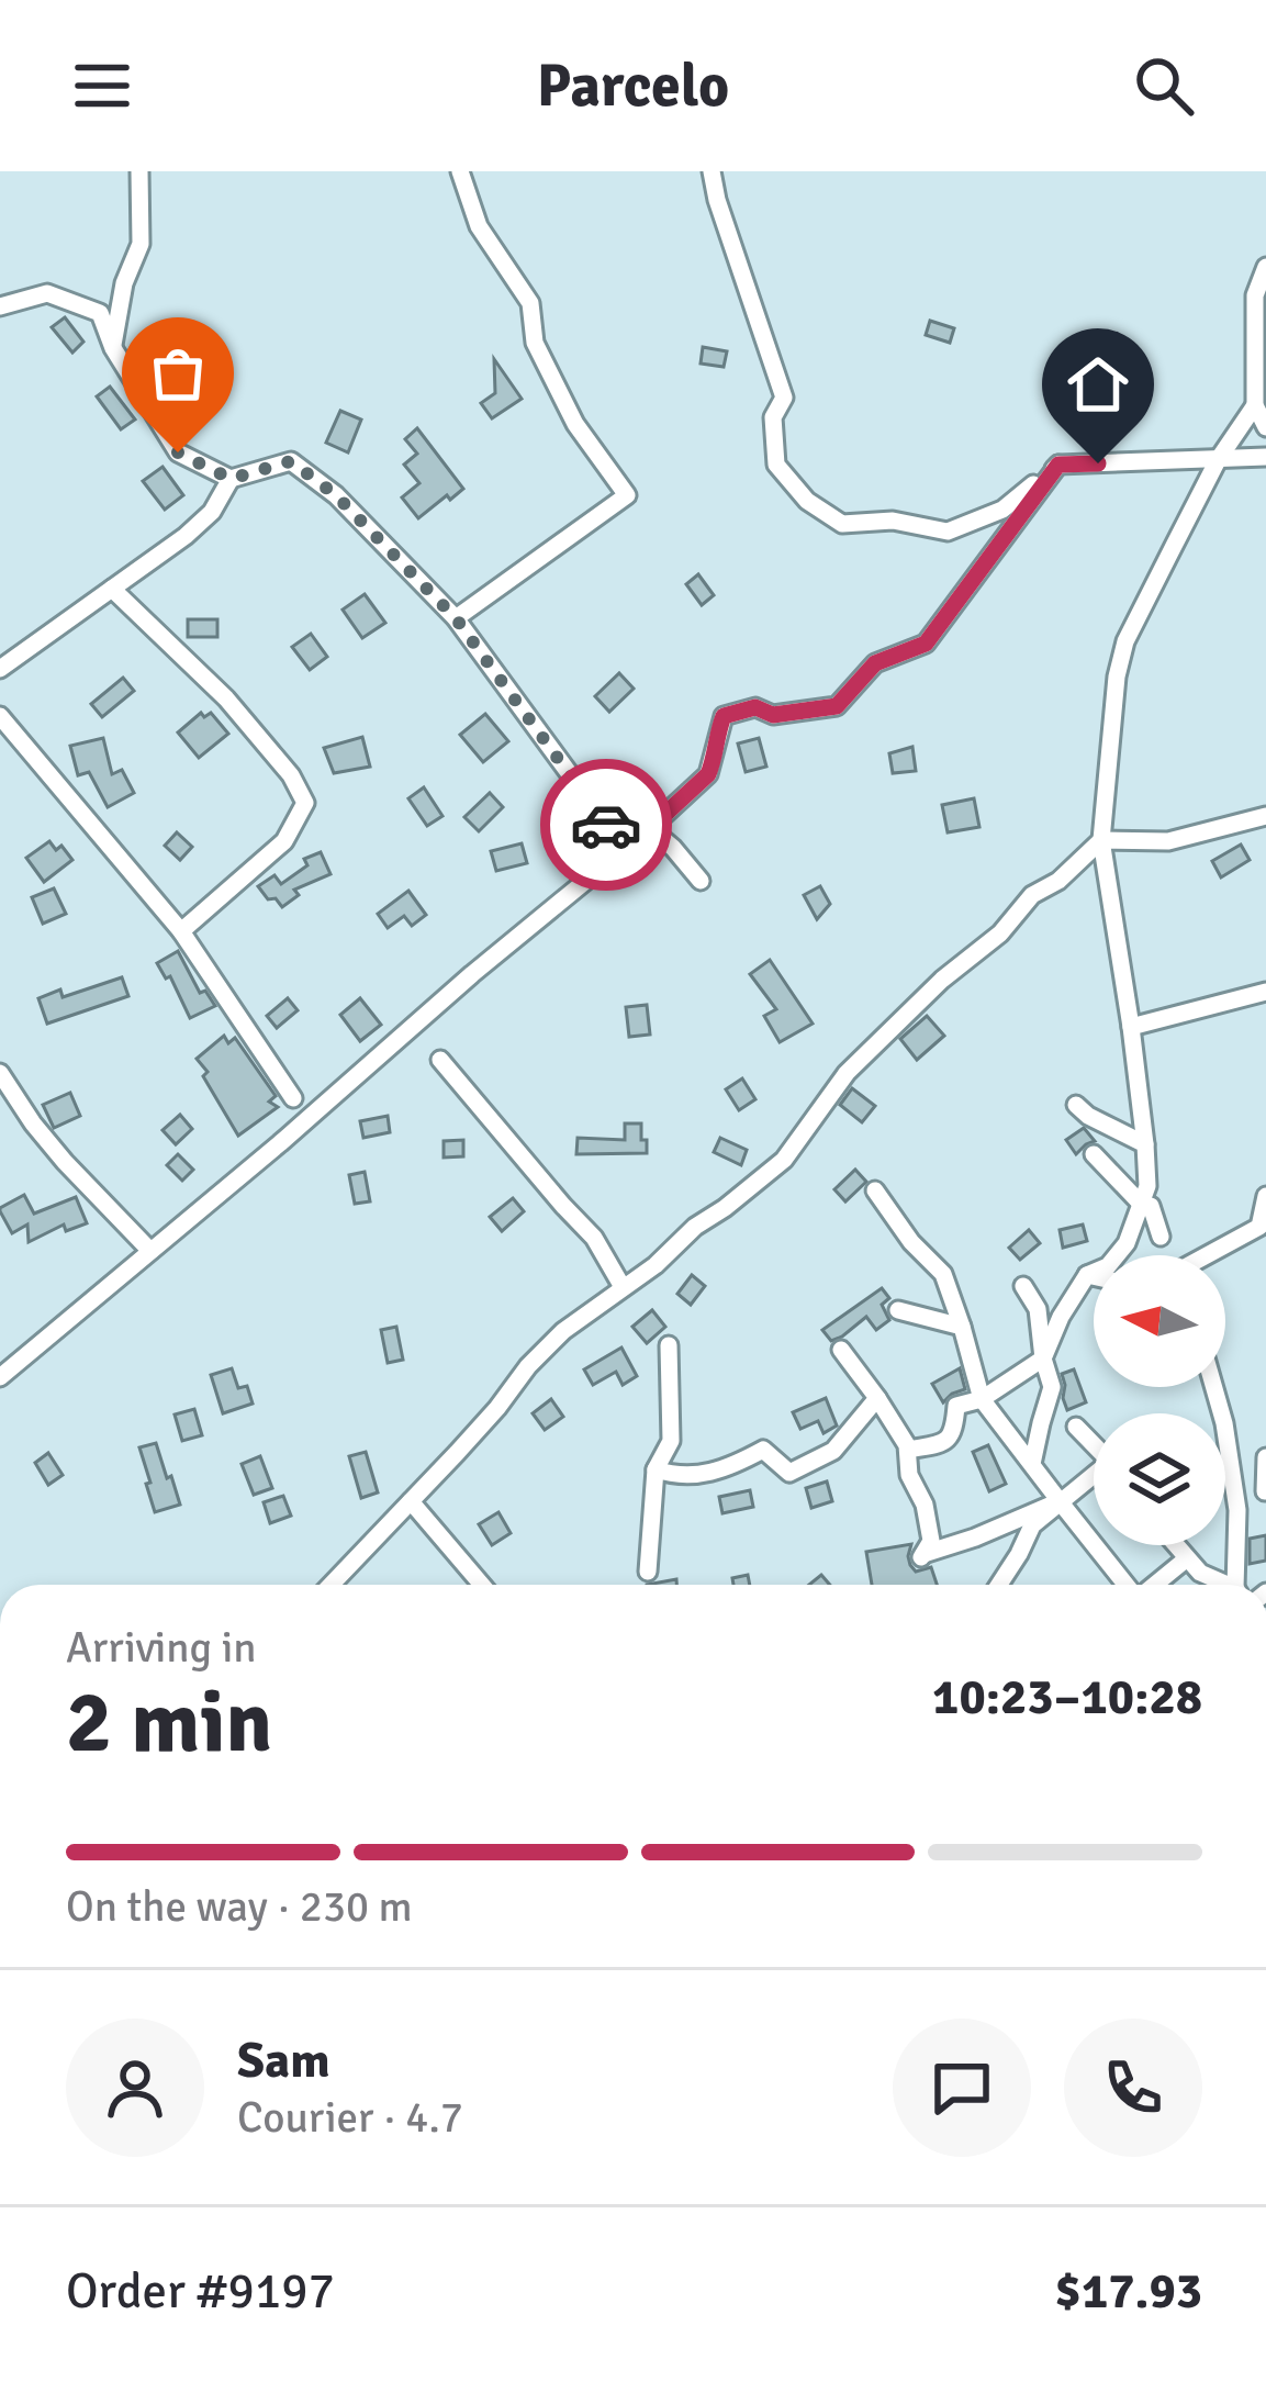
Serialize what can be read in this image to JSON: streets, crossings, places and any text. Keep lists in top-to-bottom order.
{
  "north": "left",
  "page": {
    "header": "Parcelo",
    "heading": ["2 min", "Arriving in", "10:23–10:28"],
    "panel": [
      "Sam",
      "Courier · 4.7",
      "Order #9197",
      "$17.93"
    ],
    "bar": "On the way · 230 m"
  }
}
